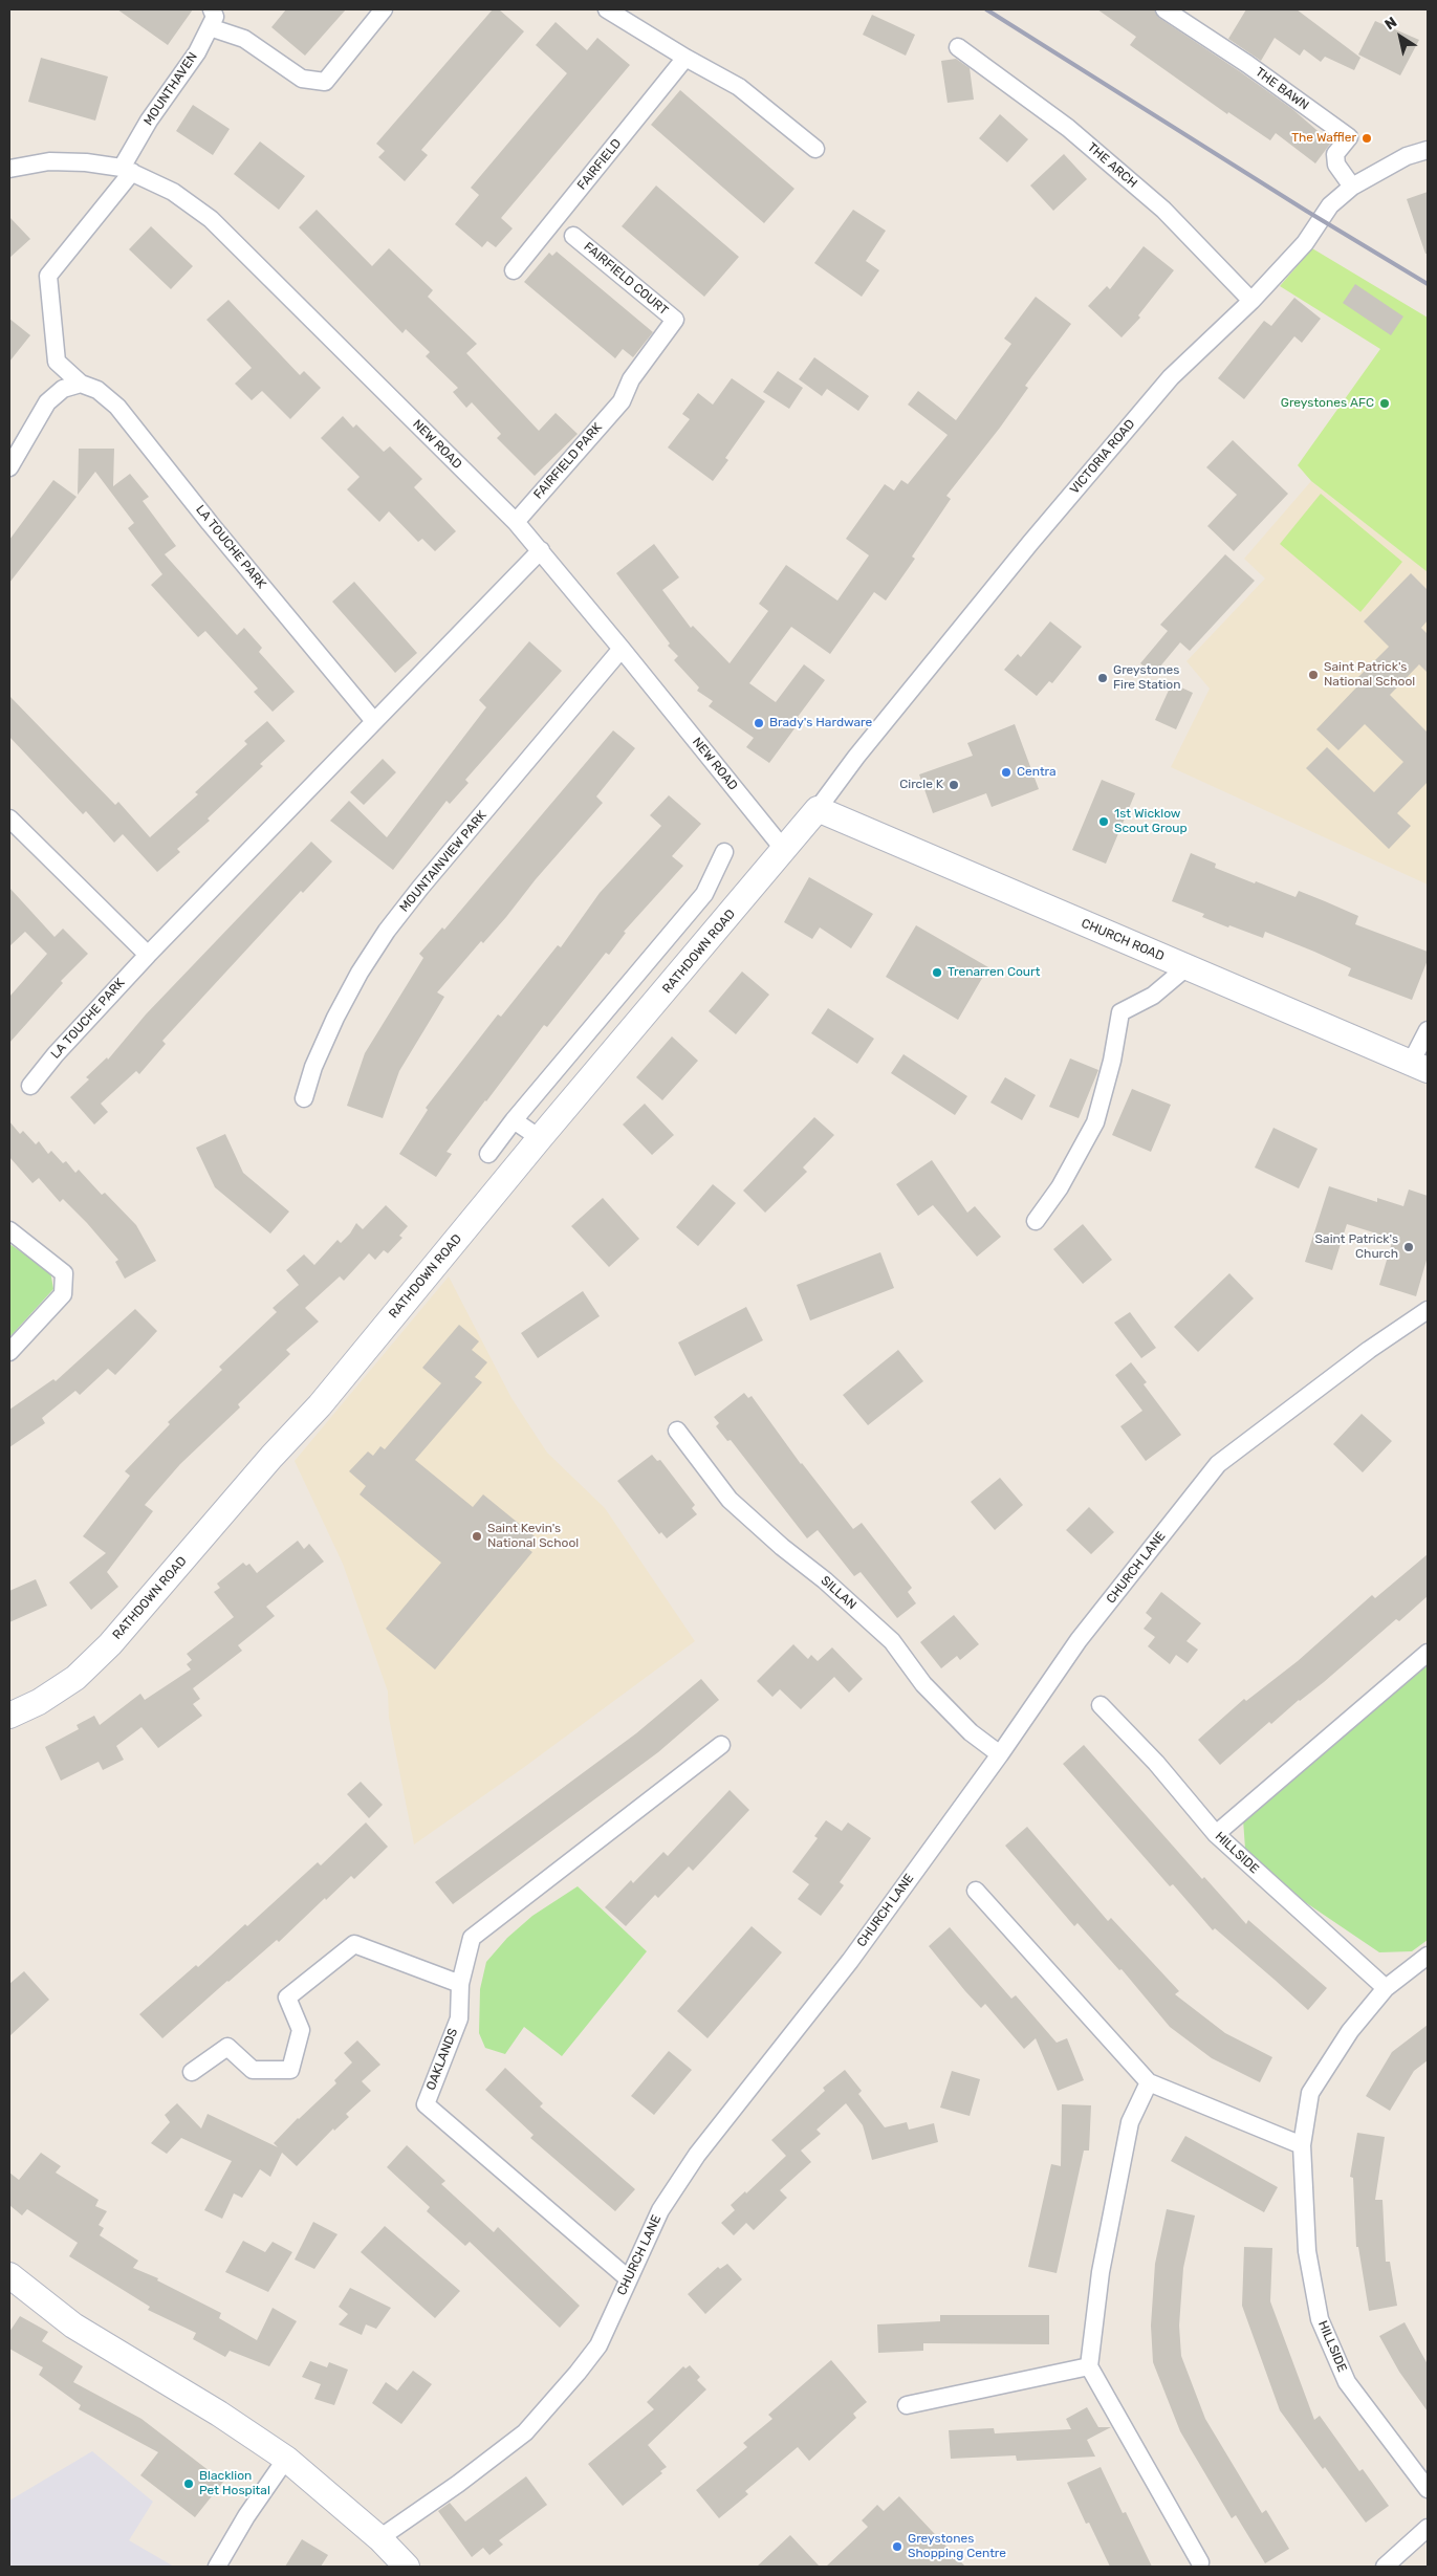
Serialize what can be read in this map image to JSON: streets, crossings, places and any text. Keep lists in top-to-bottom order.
{
  "streets": {
    "main road": ["CHURCH ROAD", "RATHDOWN ROAD"],
    "street": [
      "MOUNTHAVEN",
      "THE BAWN",
      "FAIRFIELD",
      "THE ARCH",
      "FAIRFIELD COURT",
      "NEW ROAD",
      "VICTORIA ROAD",
      "FAIRFIELD PARK",
      "LA TOUCHE PARK",
      "MOUNTAINVIEW PARK",
      "CHURCH LANE",
      "SILLAN",
      "HILLSIDE",
      "OAKLANDS"
    ]
  },
  "crossings": [
    ["MOUNTHAVEN", "NEW ROAD"],
    ["MOUNTHAVEN", "LA TOUCHE PARK"],
    ["THE BAWN", "VICTORIA ROAD"],
    ["THE ARCH", "VICTORIA ROAD"],
    ["FAIRFIELD COURT", "FAIRFIELD PARK"],
    ["NEW ROAD", "FAIRFIELD PARK"],
    ["NEW ROAD", "LA TOUCHE PARK"],
    ["NEW ROAD", "MOUNTAINVIEW PARK"],
    ["NEW ROAD", "RATHDOWN ROAD"],
    ["VICTORIA ROAD", "CHURCH ROAD"],
    ["VICTORIA ROAD", "RATHDOWN ROAD"],
    ["CHURCH ROAD", "RATHDOWN ROAD"],
    ["CHURCH LANE", "SILLAN"],
    ["CHURCH LANE", "OAKLANDS"]
  ],
  "places": [
    "The Waffler",
    "Greystones AFC",
    "Saint Patrick's National School",
    "Greystones Fire Station",
    "Brady's Hardware",
    "Centra",
    "Circle K",
    "1st Wicklow Scout Group",
    "Trenarren Court",
    "Saint Patrick's Church",
    "Saint Kevin's National School",
    "Blacklion Pet Hospital",
    "Greystones Shopping Centre"
  ],
  "north": "top left"
}
